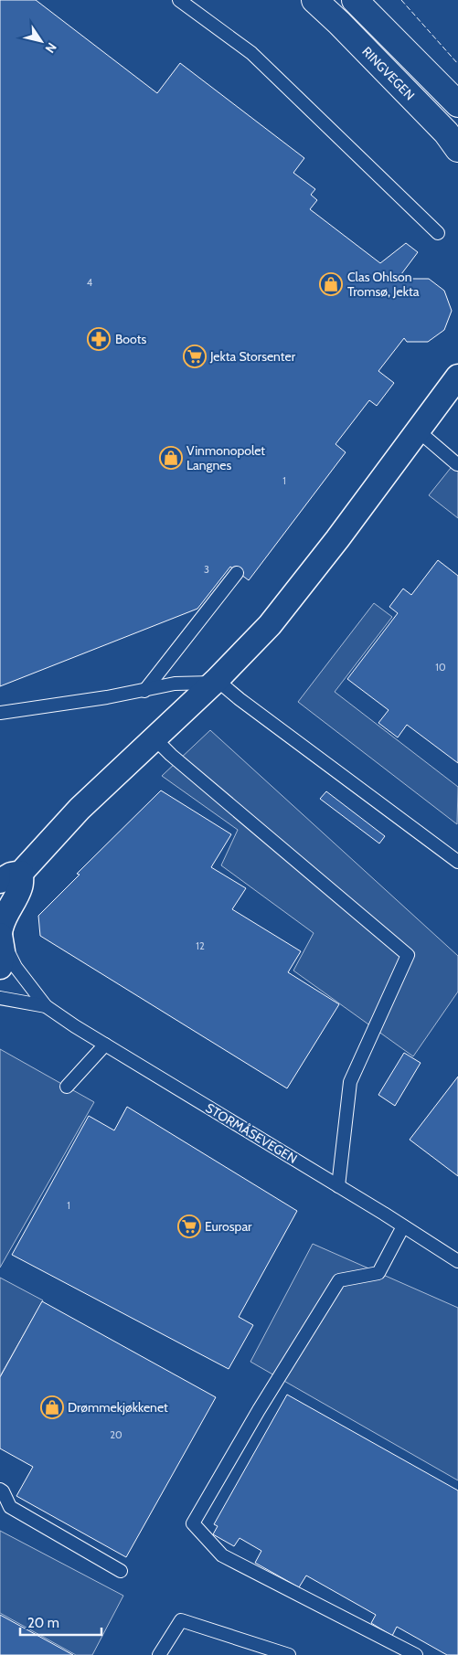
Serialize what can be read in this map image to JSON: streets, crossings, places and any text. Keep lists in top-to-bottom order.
{
  "streets": {
    "street": ["RINGVEGEN"],
    "lane": ["STORMÅSEVEGEN"]
  },
  "places": {
    "shop": ["Clas Ohlson Tromsø, Jekta", "Vinmonopolet Langnes", "Drømmekjøkkenet"],
    "pharmacy": ["Boots"],
    "supermarket": ["Jekta Storsenter", "Eurospar"]
  },
  "house_numbers": [
    "4",
    "1",
    "3",
    "10",
    "12",
    "1",
    "20"
  ],
  "scale_bar": "20 m",
  "north": "bottom right"
}
